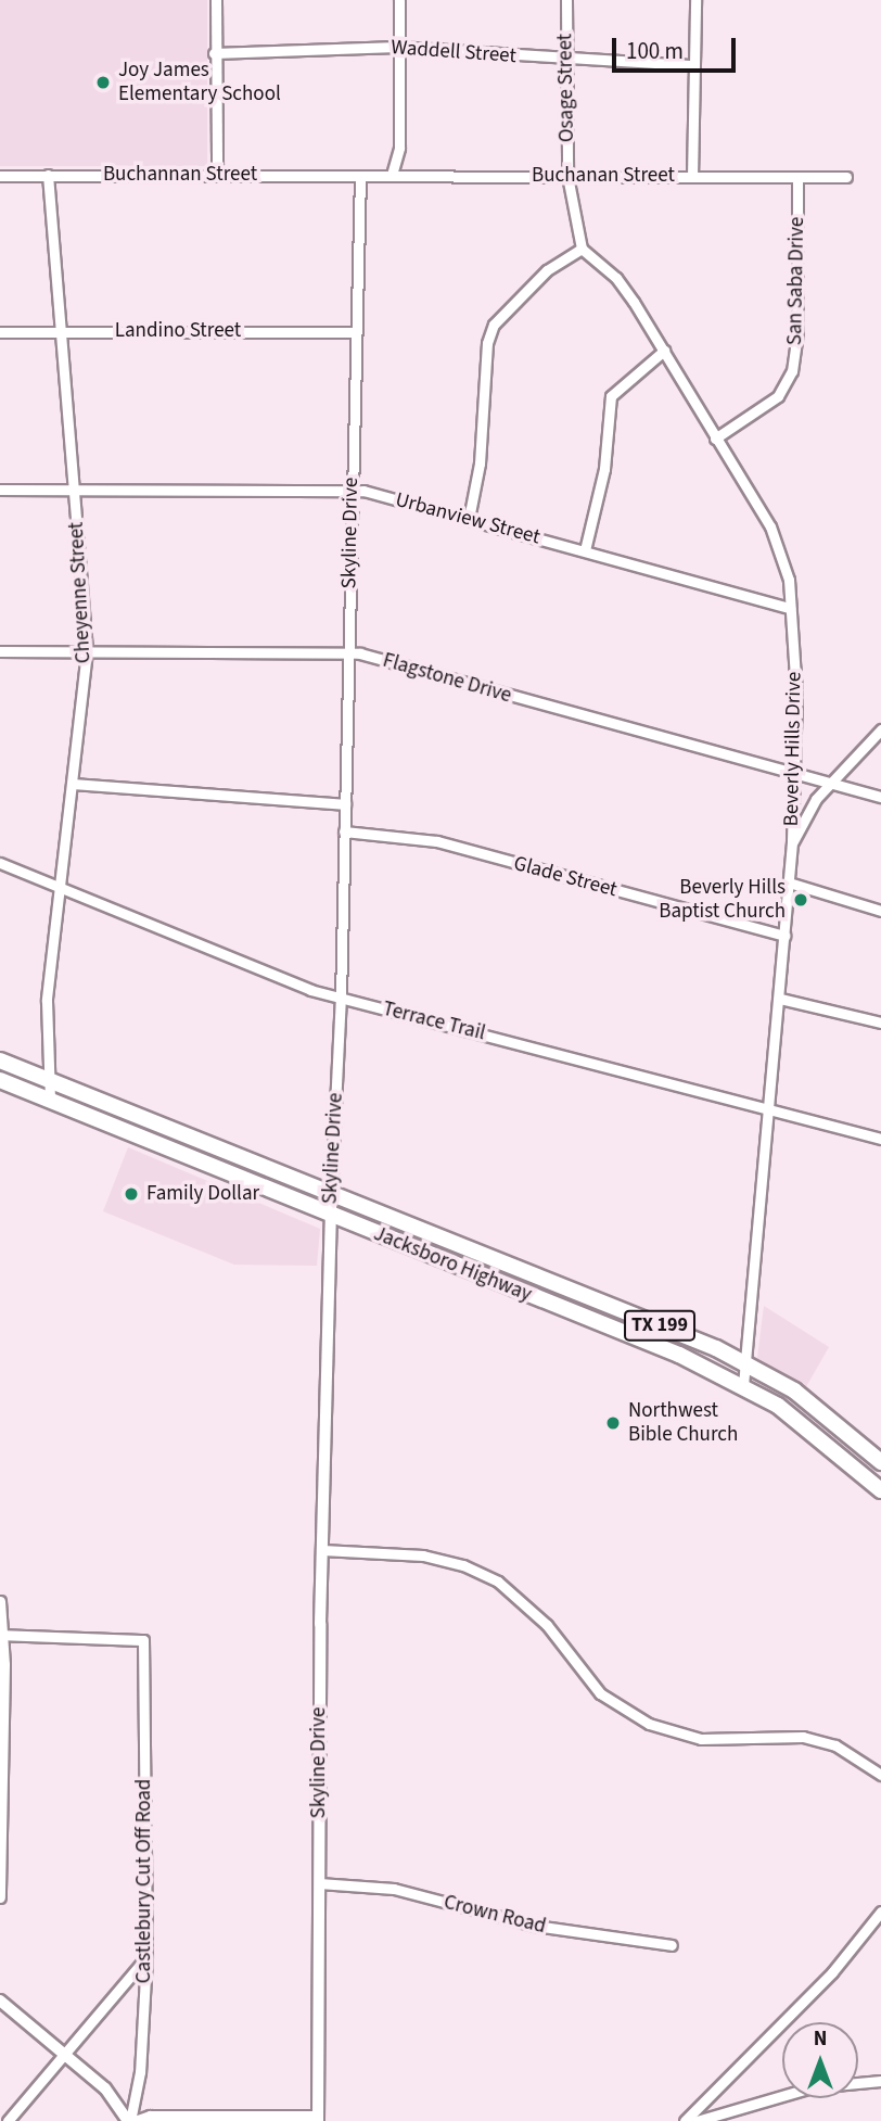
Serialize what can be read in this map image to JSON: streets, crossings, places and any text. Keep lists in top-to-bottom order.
{
  "streets": {
    "main road": ["Jacksboro Highway", "TX 199"],
    "street": [
      "Waddell Street",
      "Osage Street",
      "Buchannan Street",
      "Buchanan Street",
      "San Saba Drive",
      "Landino Street",
      "Urbanview Street",
      "Skyline Drive",
      "Cheyenne Street",
      "Flagstone Drive",
      "Beverly Hills Drive",
      "Glade Street",
      "Terrace Trail",
      "Castlebury Cut Off Road",
      "Crown Road"
    ]
  },
  "crossings": [
    ["Waddell Street", "Osage Street"],
    ["Osage Street", "Buchanan Street"],
    ["Buchannan Street", "Buchanan Street"],
    ["Buchannan Street", "Skyline Drive"],
    ["Buchannan Street", "Cheyenne Street"],
    ["Buchanan Street", "San Saba Drive"],
    ["Buchanan Street", "Skyline Drive"],
    ["San Saba Drive", "Beverly Hills Drive"],
    ["Landino Street", "Skyline Drive"],
    ["Landino Street", "Cheyenne Street"],
    ["Urbanview Street", "Skyline Drive"],
    ["Urbanview Street", "Cheyenne Street"],
    ["Urbanview Street", "Beverly Hills Drive"],
    ["Skyline Drive", "Flagstone Drive"],
    ["Skyline Drive", "Glade Street"],
    ["Skyline Drive", "Terrace Trail"],
    ["Skyline Drive", "Jacksboro Highway"],
    ["Skyline Drive", "Crown Road"],
    ["Cheyenne Street", "Flagstone Drive"],
    ["Cheyenne Street", "Terrace Trail"],
    ["Cheyenne Street", "Jacksboro Highway"],
    ["Flagstone Drive", "Beverly Hills Drive"],
    ["Beverly Hills Drive", "Glade Street"],
    ["Beverly Hills Drive", "Terrace Trail"],
    ["Beverly Hills Drive", "Jacksboro Highway"]
  ],
  "places": [
    "Joy James Elementary School",
    "Beverly Hills Baptist Church",
    "Family Dollar",
    "Northwest Bible Church"
  ],
  "scale_bar": "100 m",
  "north": "top"
}
